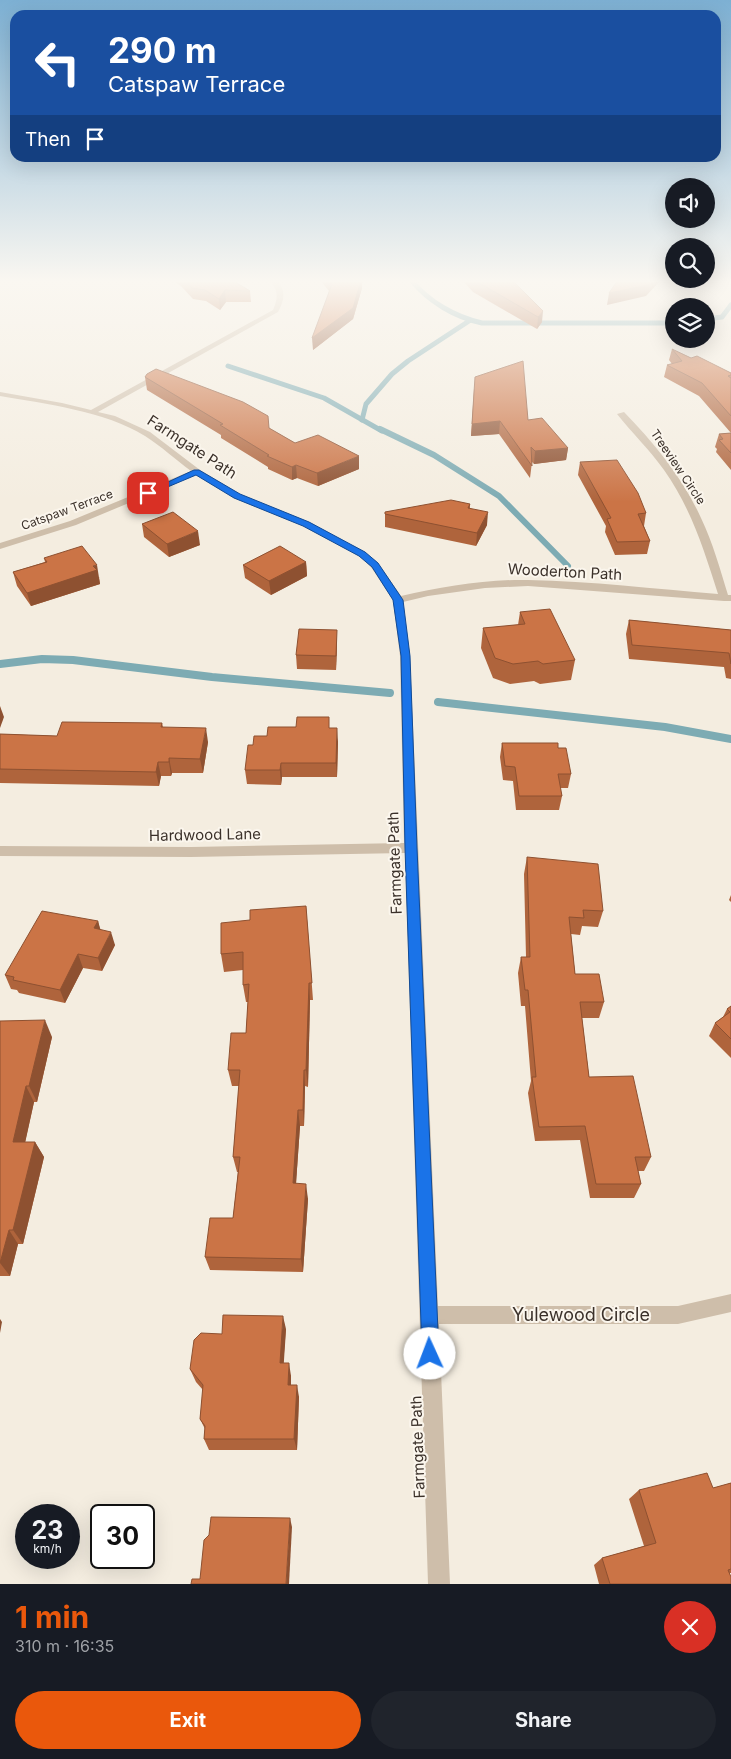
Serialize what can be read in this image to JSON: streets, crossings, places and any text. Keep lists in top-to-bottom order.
{
  "streets": {
    "street": [
      "Farmgate Path",
      "Treeview Circle",
      "Catspaw Terrace",
      "Wooderton Path",
      "Hardwood Lane",
      "Yulewood Circle"
    ]
  },
  "crossings": [
    ["Farmgate Path", "Catspaw Terrace"],
    ["Farmgate Path", "Wooderton Path"],
    ["Farmgate Path", "Hardwood Lane"],
    ["Farmgate Path", "Yulewood Circle"],
    ["Treeview Circle", "Wooderton Path"]
  ],
  "page": {
    "turn": ["290 m", "Catspaw Terrace"],
    "then": "Then",
    "speed": "23 km/h",
    "limit": "30",
    "heading": ["1 min", "310 m · 16:35"],
    "buttons": ["Exit", "Share"]
  }
}
